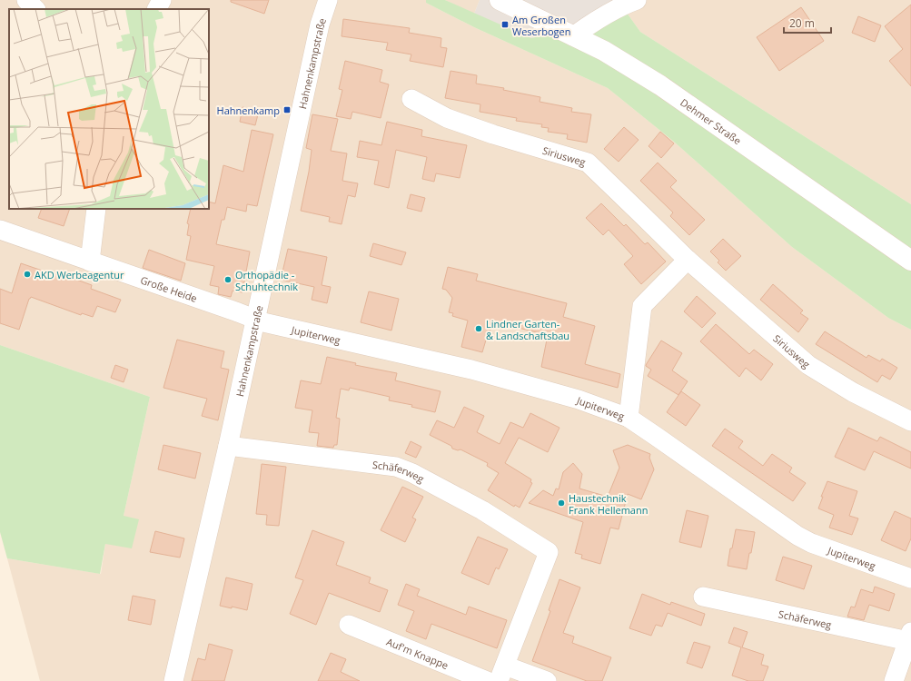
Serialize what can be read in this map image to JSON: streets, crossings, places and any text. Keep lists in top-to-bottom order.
{
  "streets": {
    "street": [
      "Hahnenkampstraße",
      "Dehmer Straße",
      "Siriusweg",
      "Große Heide",
      "Jupiterweg",
      "Schäferweg",
      "Auf'm Knappe"
    ]
  },
  "crossings": [
    ["Hahnenkampstraße", "Große Heide"],
    ["Hahnenkampstraße", "Jupiterweg"],
    ["Hahnenkampstraße", "Schäferweg"],
    ["Große Heide", "Jupiterweg"]
  ],
  "places": {
    "transit": ["Am Großen Weserbogen", "Hahnenkamp"],
    "other": [
      "AKD Werbeagentur",
      "Orthopädie - Schuhtechnik",
      "Lindner Garten- & Landschaftsbau",
      "Haustechnik Frank Hellemann"
    ]
  },
  "scale_bar": "20 m"
}
